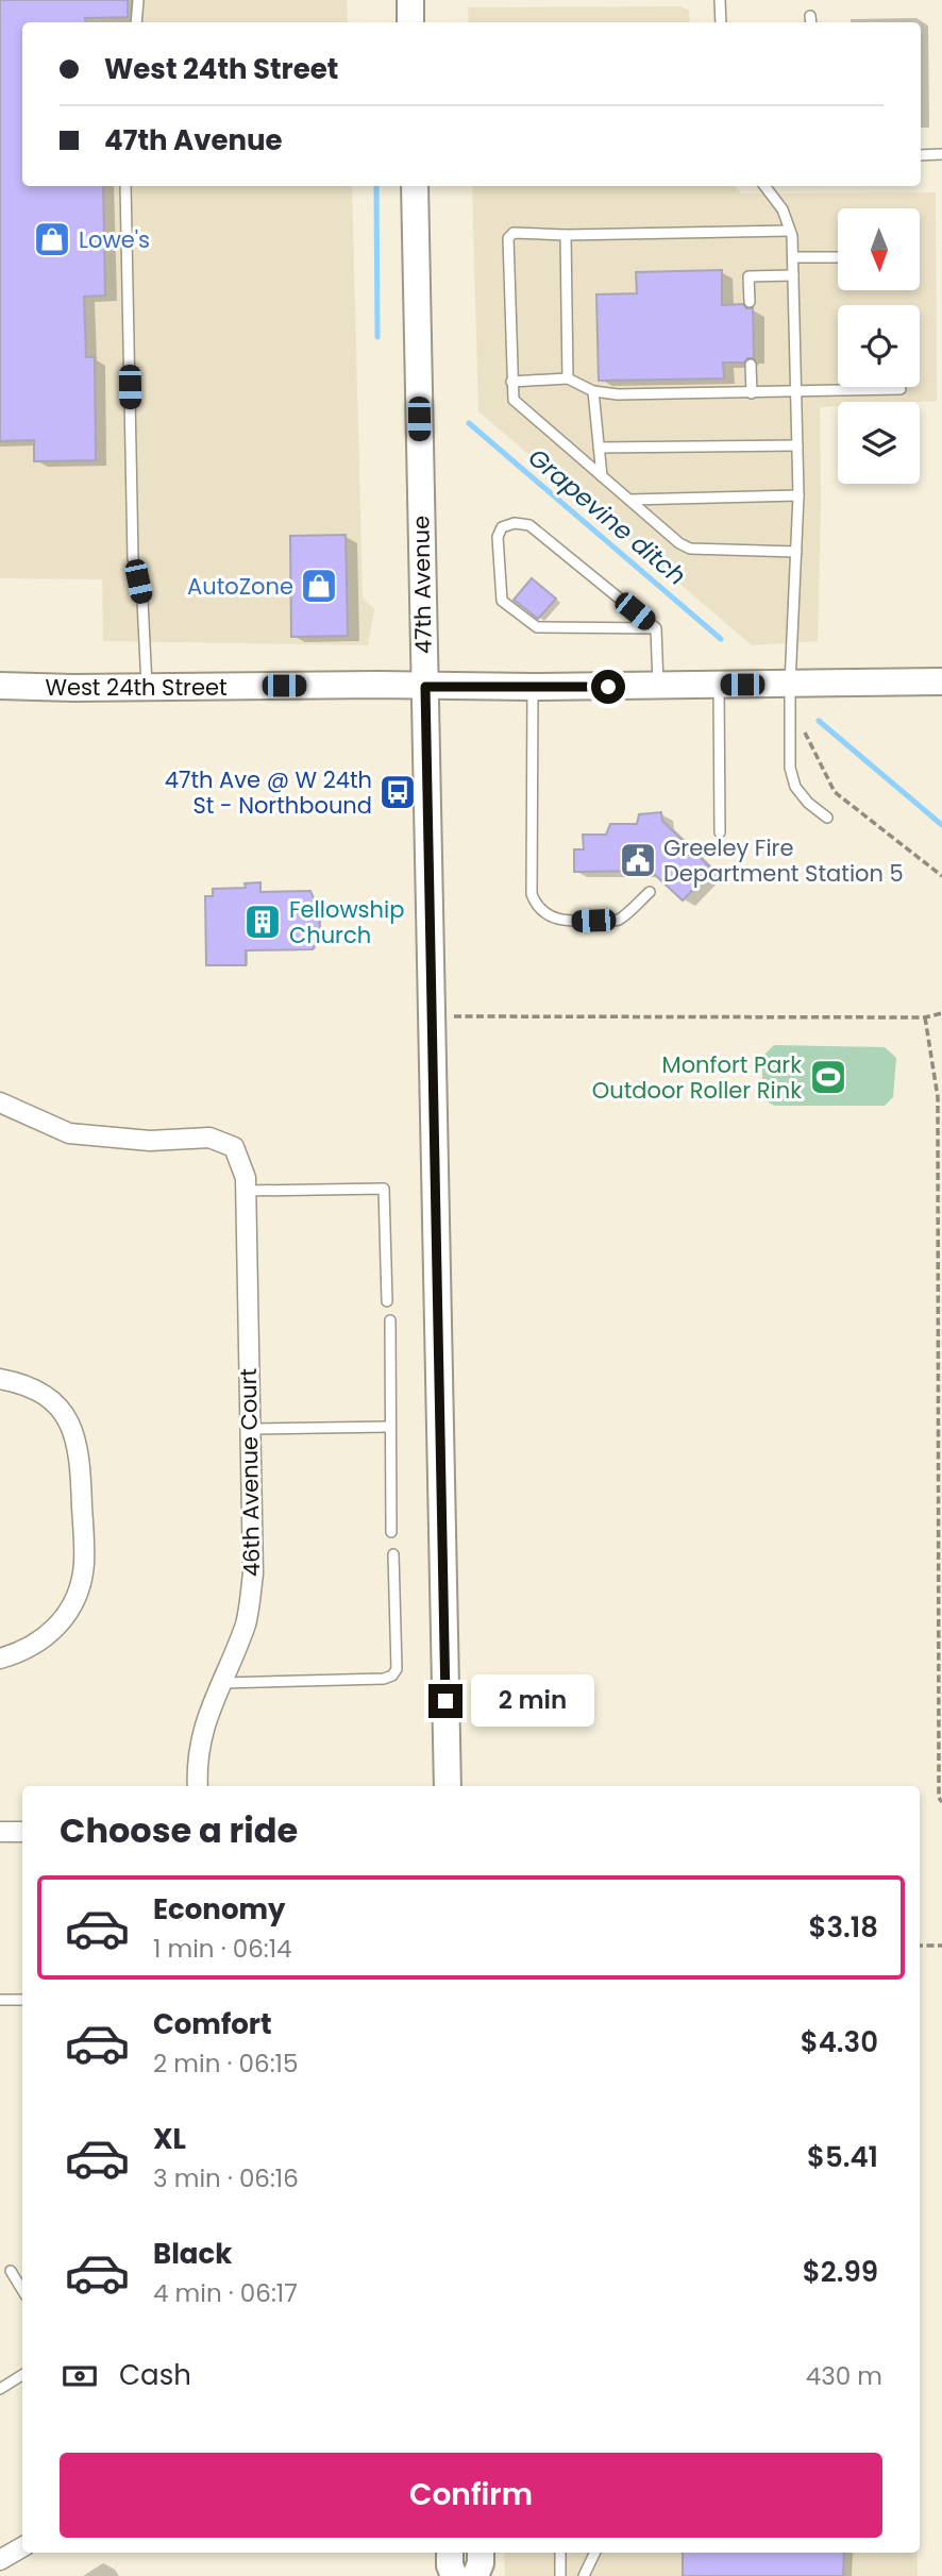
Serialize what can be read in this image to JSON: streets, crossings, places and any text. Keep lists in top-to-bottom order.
{
  "streets": {
    "main road": ["47th Avenue", "West 24th Street"],
    "street": ["46th Avenue Court"]
  },
  "crossings": [
    ["47th Avenue", "West 24th Street"]
  ],
  "water": ["Grapevine ditch"],
  "places": {
    "shop": ["Lowe's", "AutoZone"],
    "bus stop": ["47th Ave @ W 24th St - Northbound"],
    "public building": ["Greeley Fire Department Station 5"],
    "building": ["Fellowship Church"],
    "sports": ["Monfort Park Outdoor Roller Rink"]
  },
  "north": "bottom",
  "page": {
    "banner": ["West 24th Street", "47th Avenue"],
    "bubble": "2 min",
    "heading": "Choose a ride",
    "list": [
      {
        "name": "Economy",
        "note": "1 min · 06:14",
        "value": "$3.18"
      },
      {
        "name": "Comfort",
        "note": "2 min · 06:15",
        "value": "$4.30"
      },
      {
        "name": "XL",
        "note": "3 min · 06:16",
        "value": "$5.41"
      },
      {
        "name": "Black",
        "note": "4 min · 06:17",
        "value": "$2.99"
      }
    ],
    "pay": ["Cash", "430 m"],
    "buttons": "Confirm"
  }
}
